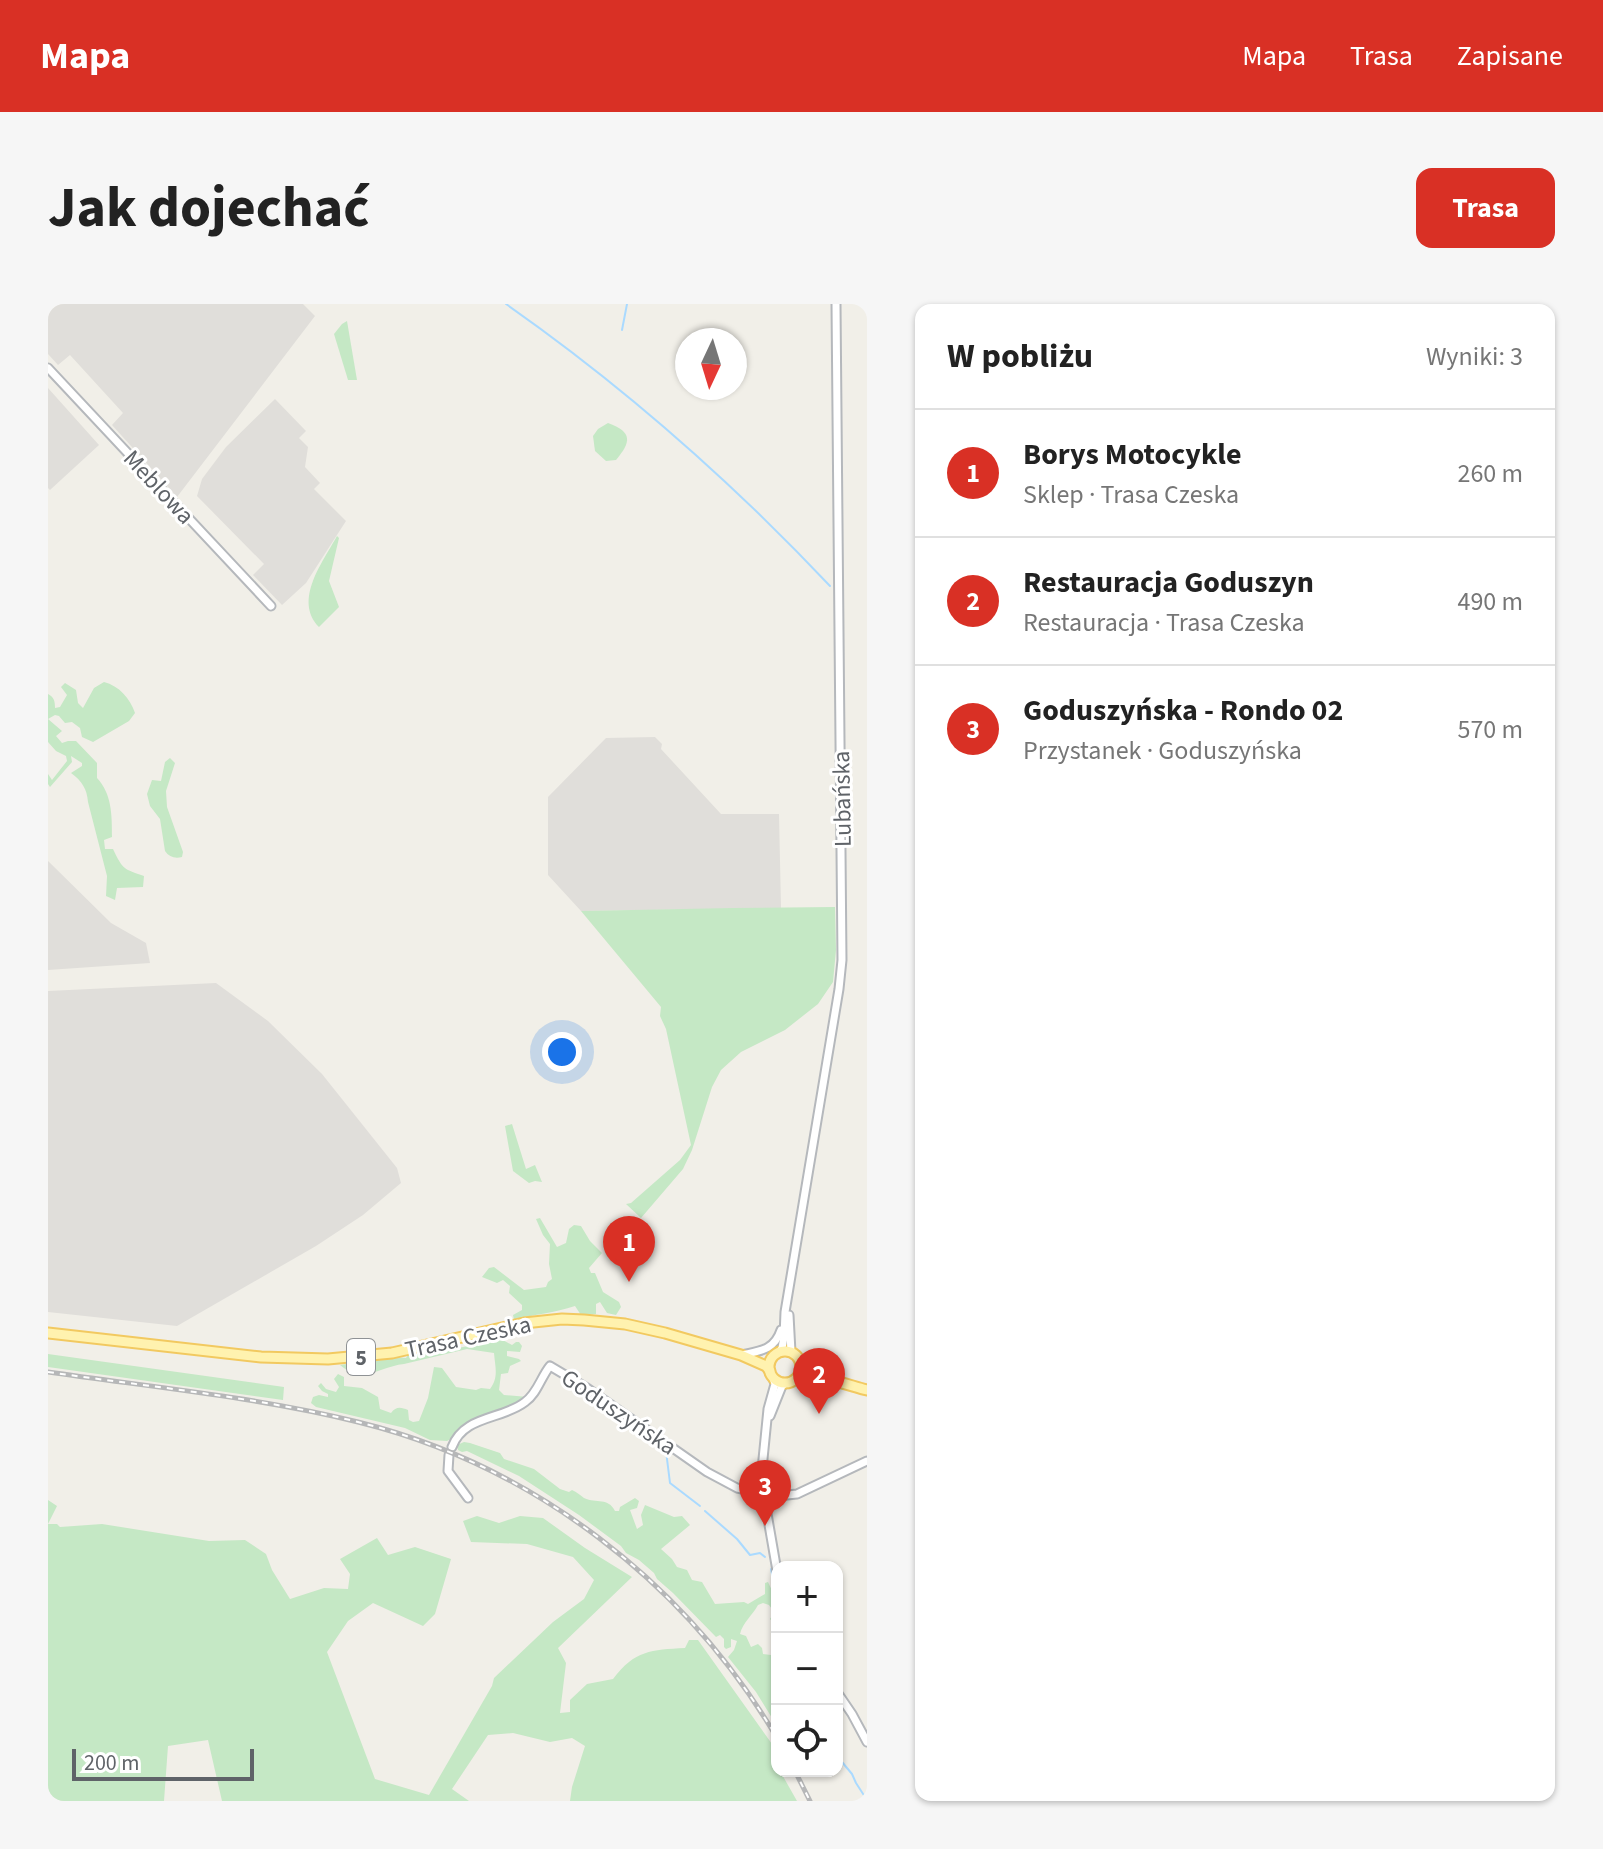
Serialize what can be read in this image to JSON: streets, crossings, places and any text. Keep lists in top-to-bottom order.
{
  "streets": {
    "main road": ["Trasa Czeska", "5"],
    "street": ["Meblowa", "Lubańska", "Goduszyńska"]
  },
  "crossings": [
    ["Lubańska", "Trasa Czeska"],
    ["Lubańska", "5"],
    ["Trasa Czeska", "5"]
  ],
  "scale_bar": "200 m",
  "north": "bottom",
  "page": {
    "header": "Mapa",
    "nav": ["Mapa", "Trasa", "Zapisane"],
    "buttons": "Trasa",
    "title": "Jak dojechać",
    "heading": ["W pobliżu", "Wyniki: 3"],
    "list": [
      {
        "mark": "1",
        "name": "Borys Motocykle",
        "note": "Sklep · Trasa Czeska",
        "value": "260 m"
      },
      {
        "mark": "2",
        "name": "Restauracja Goduszyn",
        "note": "Restauracja · Trasa Czeska",
        "value": "490 m"
      },
      {
        "mark": "3",
        "name": "Goduszyńska - Rondo 02",
        "note": "Przystanek · Goduszyńska",
        "value": "570 m"
      }
    ],
    "pins": ["1", "2", "3"],
    "map_buttons": ["+", "−"],
    "scale": "200 m"
  }
}
